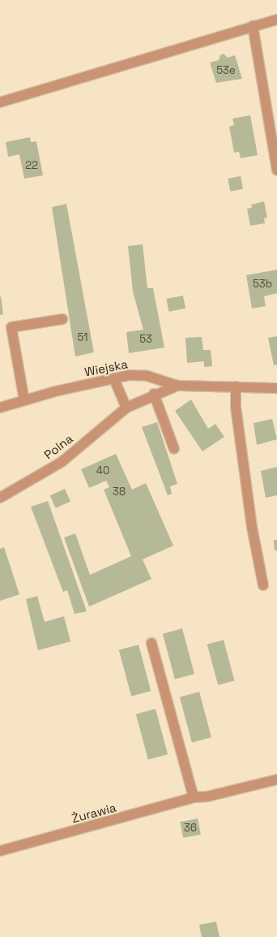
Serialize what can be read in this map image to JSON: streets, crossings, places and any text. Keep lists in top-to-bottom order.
{
  "streets": {
    "street": ["Wiejska", "Polna", "Żurawia"]
  },
  "crossings": [
    ["Wiejska", "Polna"]
  ],
  "house_numbers": [
    "53e",
    "22",
    "53b",
    "51",
    "53",
    "40",
    "38",
    "36"
  ]
}
